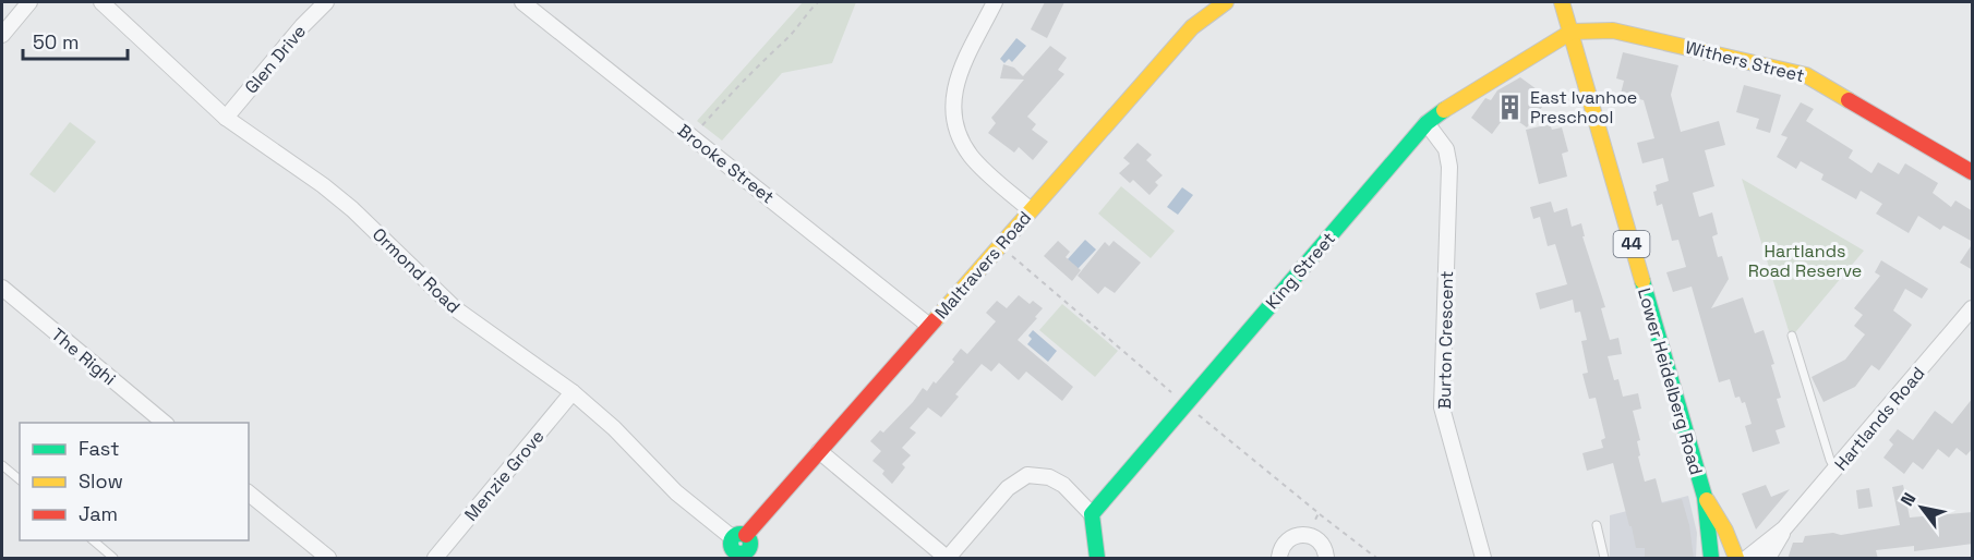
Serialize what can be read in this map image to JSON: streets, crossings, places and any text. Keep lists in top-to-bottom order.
{
  "streets": {
    "street": [
      "Glen Drive",
      "Withers Street",
      "Brooke Street",
      "44",
      "Maltravers Road",
      "Ormond Road",
      "King Street",
      "Burton Crescent",
      "The Righi",
      "Lower Heidelberg Road",
      "Hartlands Road",
      "Menzie Grove"
    ]
  },
  "crossings": [
    ["Glen Drive", "Ormond Road"],
    ["Withers Street", "King Street"],
    ["Withers Street", "Lower Heidelberg Road"],
    ["Brooke Street", "Maltravers Road"],
    ["Maltravers Road", "Ormond Road"],
    ["Ormond Road", "Menzie Grove"],
    ["King Street", "Burton Crescent"],
    ["King Street", "Lower Heidelberg Road"]
  ],
  "parks": ["Hartlands Road Reserve"],
  "places": {
    "building": ["East Ivanhoe Preschool"]
  },
  "legend": ["Fast", "Slow", "Jam"],
  "scale_bar": "50 m",
  "north": "top left"
}
